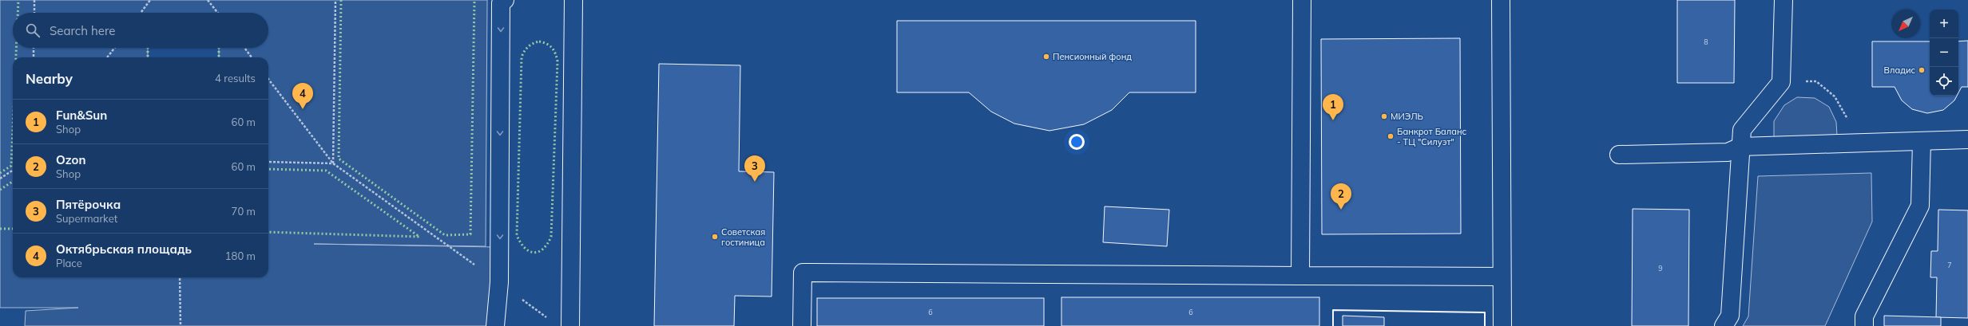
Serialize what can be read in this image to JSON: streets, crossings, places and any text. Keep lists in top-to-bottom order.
{
  "places": [
    "Пенсионный фонд",
    "Владис",
    "МИЭЛЬ",
    "Банкрот Баланс - ТЦ \"Силуэт\"",
    "Советская гостиница"
  ],
  "house_numbers": [
    "8",
    "7",
    "9",
    "6",
    "6"
  ],
  "north": "bottom left",
  "page": {
    "map_buttons": ["+", "−"],
    "search": "Search here",
    "heading": ["Nearby", "4 results"],
    "pins": [
      "4",
      "1",
      "3",
      "2"
    ],
    "list": [
      {
        "mark": "1",
        "name": "Fun&Sun",
        "note": "Shop",
        "value": "60 m"
      },
      {
        "mark": "2",
        "name": "Ozon",
        "note": "Shop",
        "value": "60 m"
      },
      {
        "mark": "3",
        "name": "Пятёрочка",
        "note": "Supermarket",
        "value": "70 m"
      },
      {
        "mark": "4",
        "name": "Октябрьская площадь",
        "note": "Place",
        "value": "180 m"
      }
    ]
  }
}
